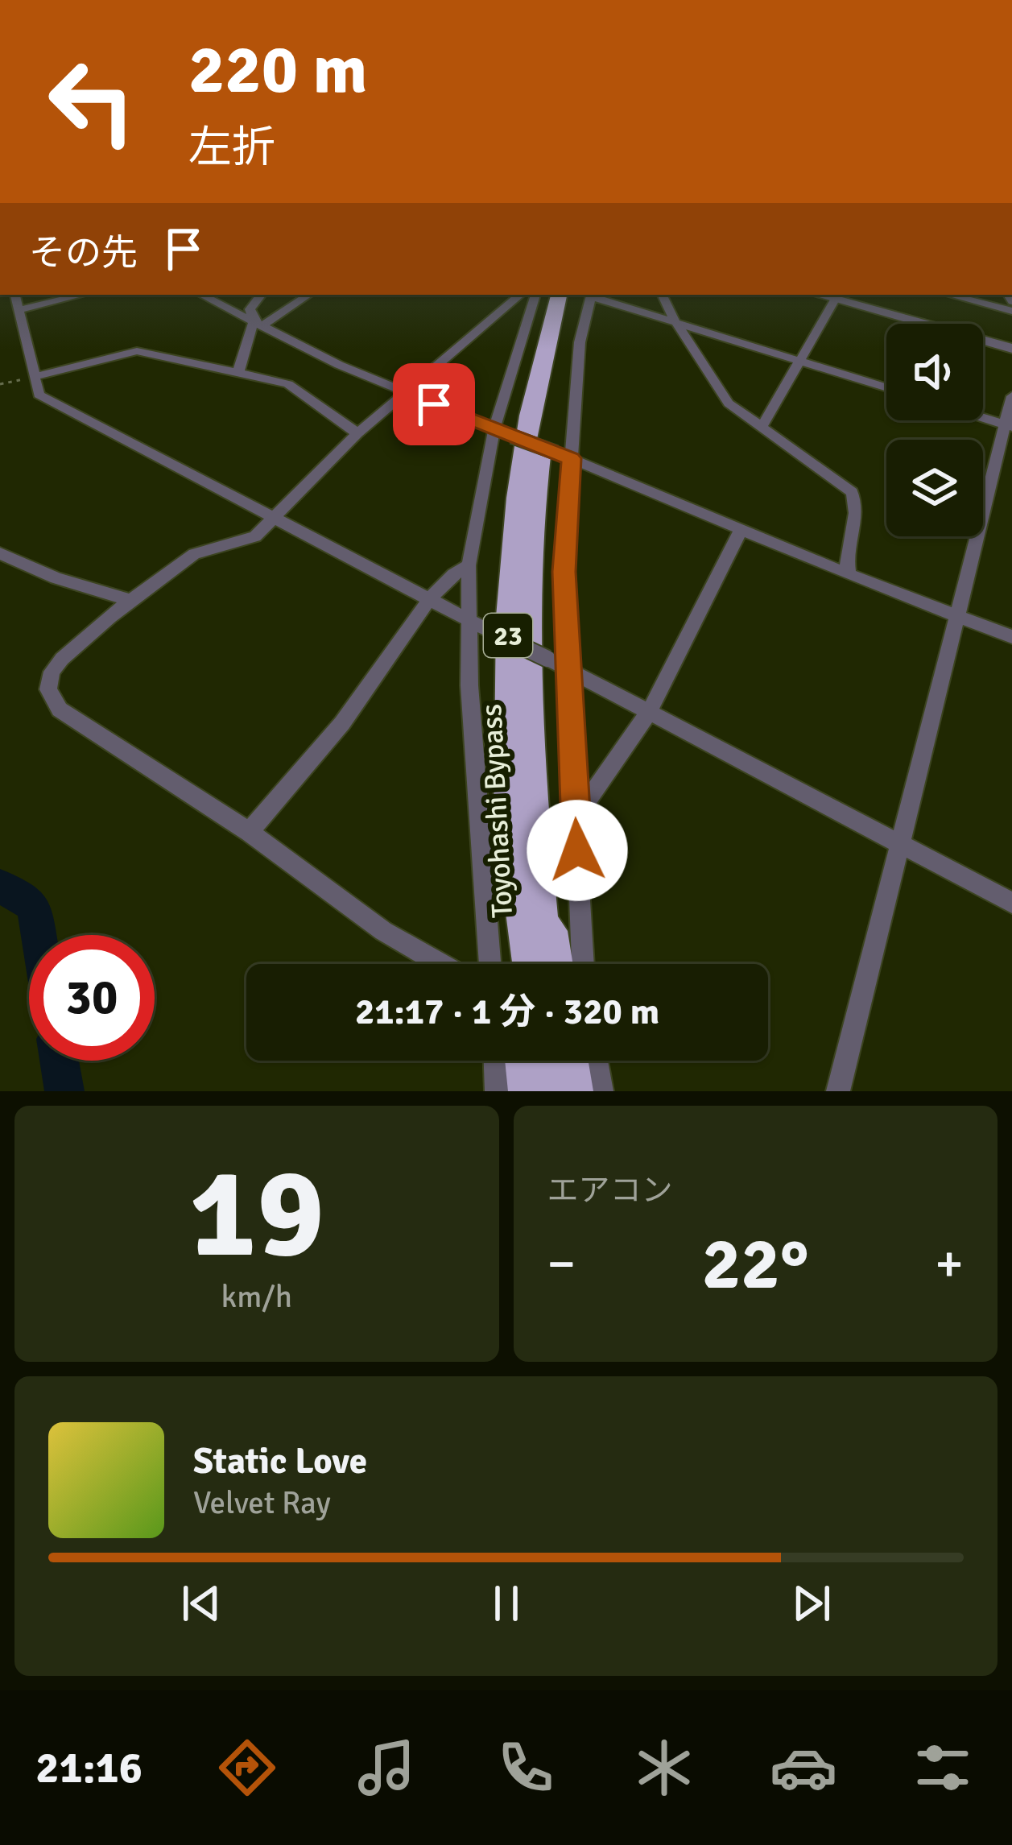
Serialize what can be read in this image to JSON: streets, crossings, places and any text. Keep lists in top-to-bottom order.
{
  "streets": {
    "highway": ["23", "Toyohashi Bypass"]
  },
  "crossings": [
    ["23", "Toyohashi Bypass"]
  ],
  "page": {
    "turn": ["220 m", "左折"],
    "then": "その先",
    "limit": "30",
    "trip": "21:17 · 1 分 · 320 m",
    "tile": [
      ["19", "km/h"],
      "エアコン"
    ],
    "heat": ["−", "22°", "+"],
    "song": ["Static Love", "Velvet Ray"],
    "tabs": "21:16"
  }
}
